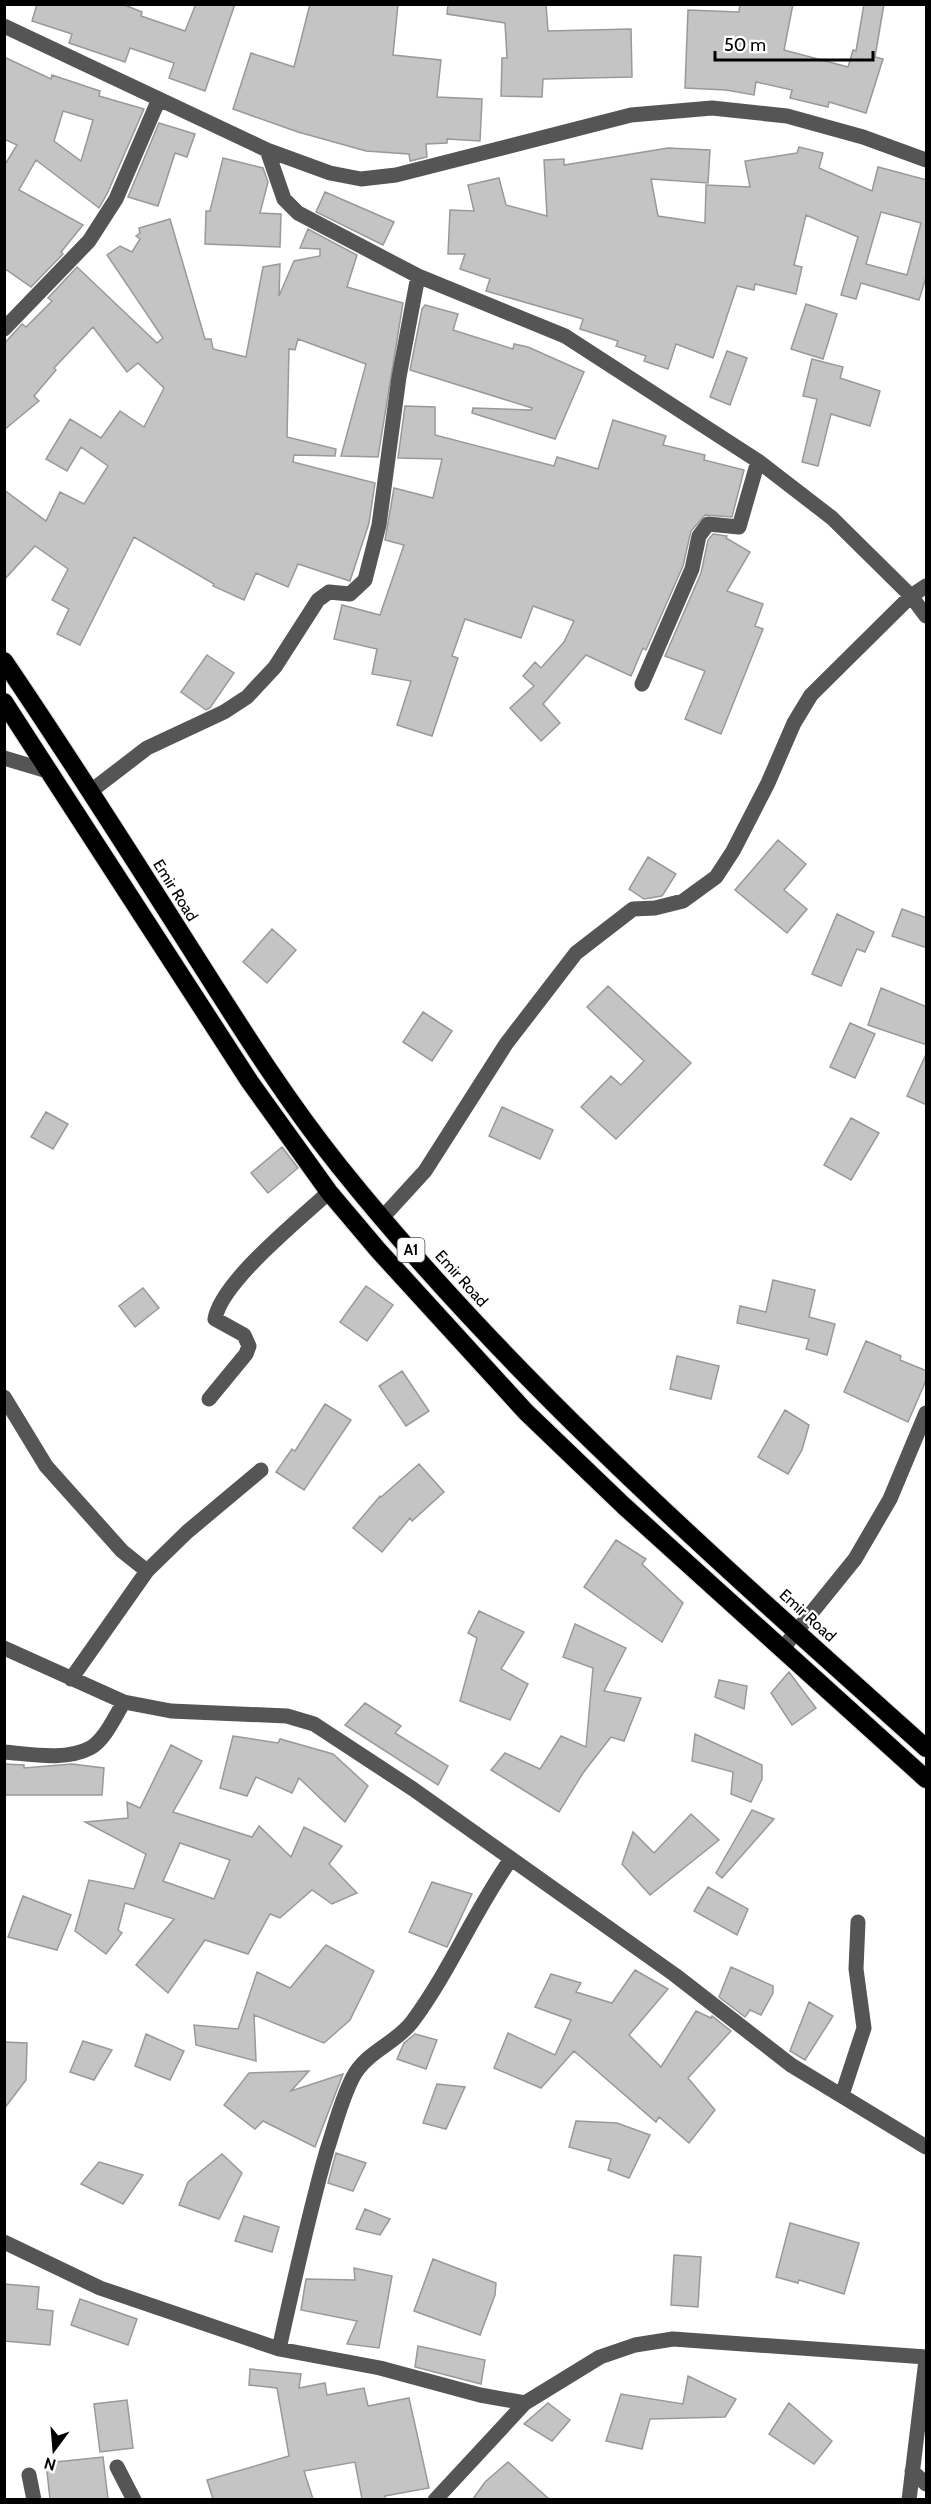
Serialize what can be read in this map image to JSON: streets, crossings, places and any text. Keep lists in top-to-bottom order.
{
  "streets": {
    "highway": ["Emir Road", "A1"]
  },
  "scale_bar": "50 m",
  "north": "bottom"
}
